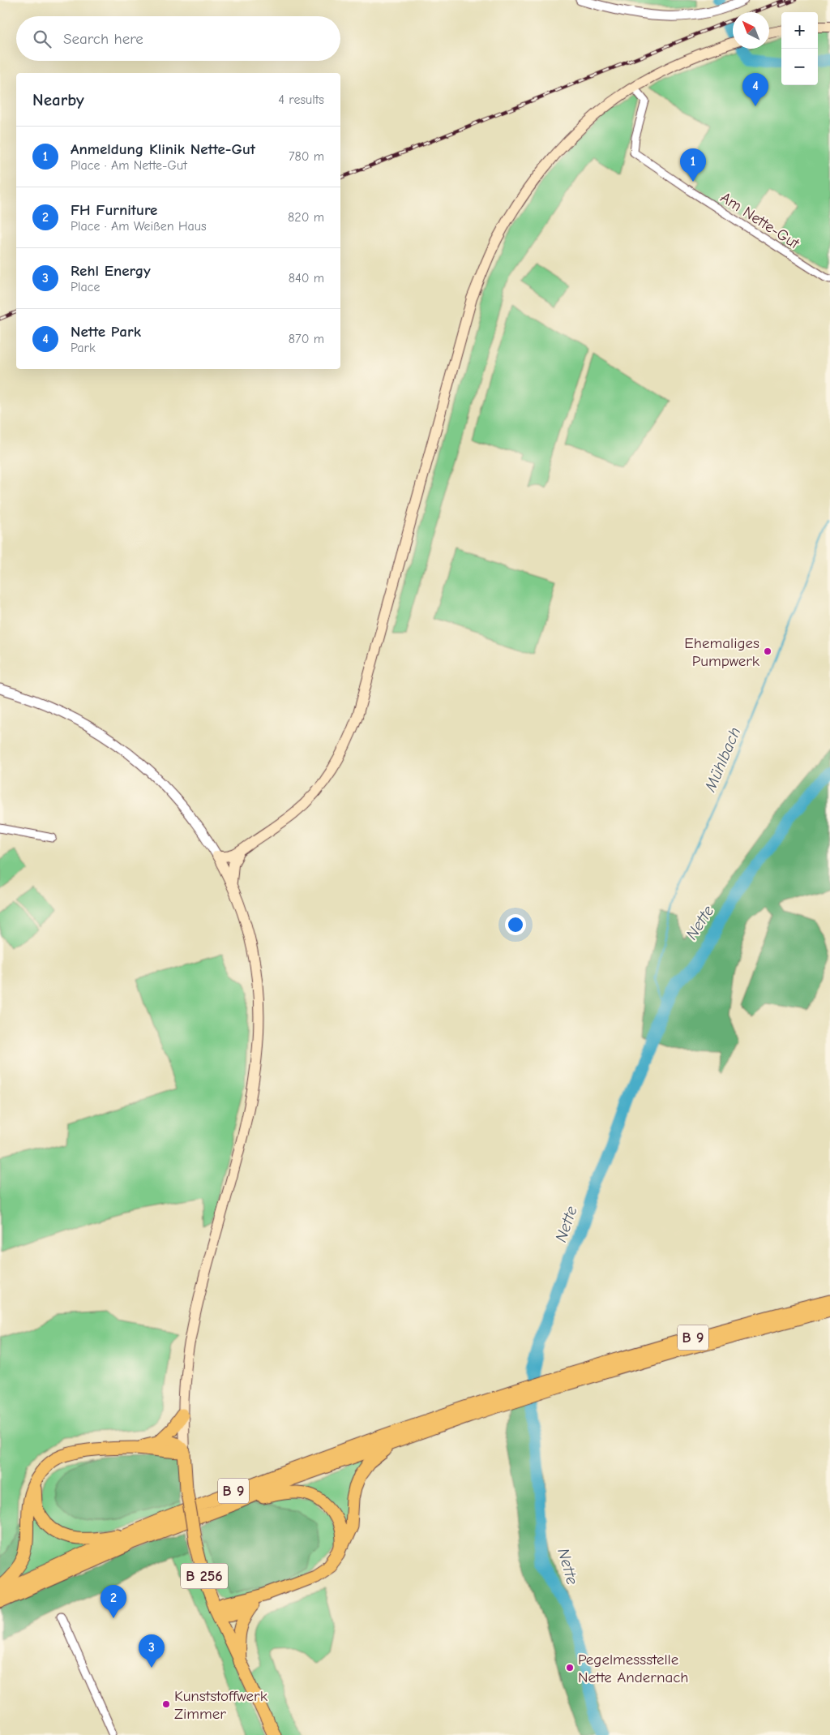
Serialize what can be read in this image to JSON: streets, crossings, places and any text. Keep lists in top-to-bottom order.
{
  "streets": {
    "main road": ["B 9", "B 256"],
    "street": ["Am Nette-Gut"]
  },
  "water": ["Mühlbach", "Nette"],
  "places": ["Ehemaliges Pumpwerk", "Pegelmessstelle Nette Andernach", "Kunststoffwerk Zimmer"],
  "north": "top left",
  "page": {
    "map_buttons": ["+", "−"],
    "search": "Search here",
    "pins": [
      "4",
      "1",
      "2",
      "3"
    ],
    "heading": ["Nearby", "4 results"],
    "list": [
      {
        "mark": "1",
        "name": "Anmeldung Klinik Nette-Gut",
        "note": "Place · Am Nette-Gut",
        "value": "780 m"
      },
      {
        "mark": "2",
        "name": "FH Furniture",
        "note": "Place · Am Weißen Haus",
        "value": "820 m"
      },
      {
        "mark": "3",
        "name": "Rehl Energy",
        "note": "Place",
        "value": "840 m"
      },
      {
        "mark": "4",
        "name": "Nette Park",
        "note": "Park",
        "value": "870 m"
      }
    ]
  }
}
